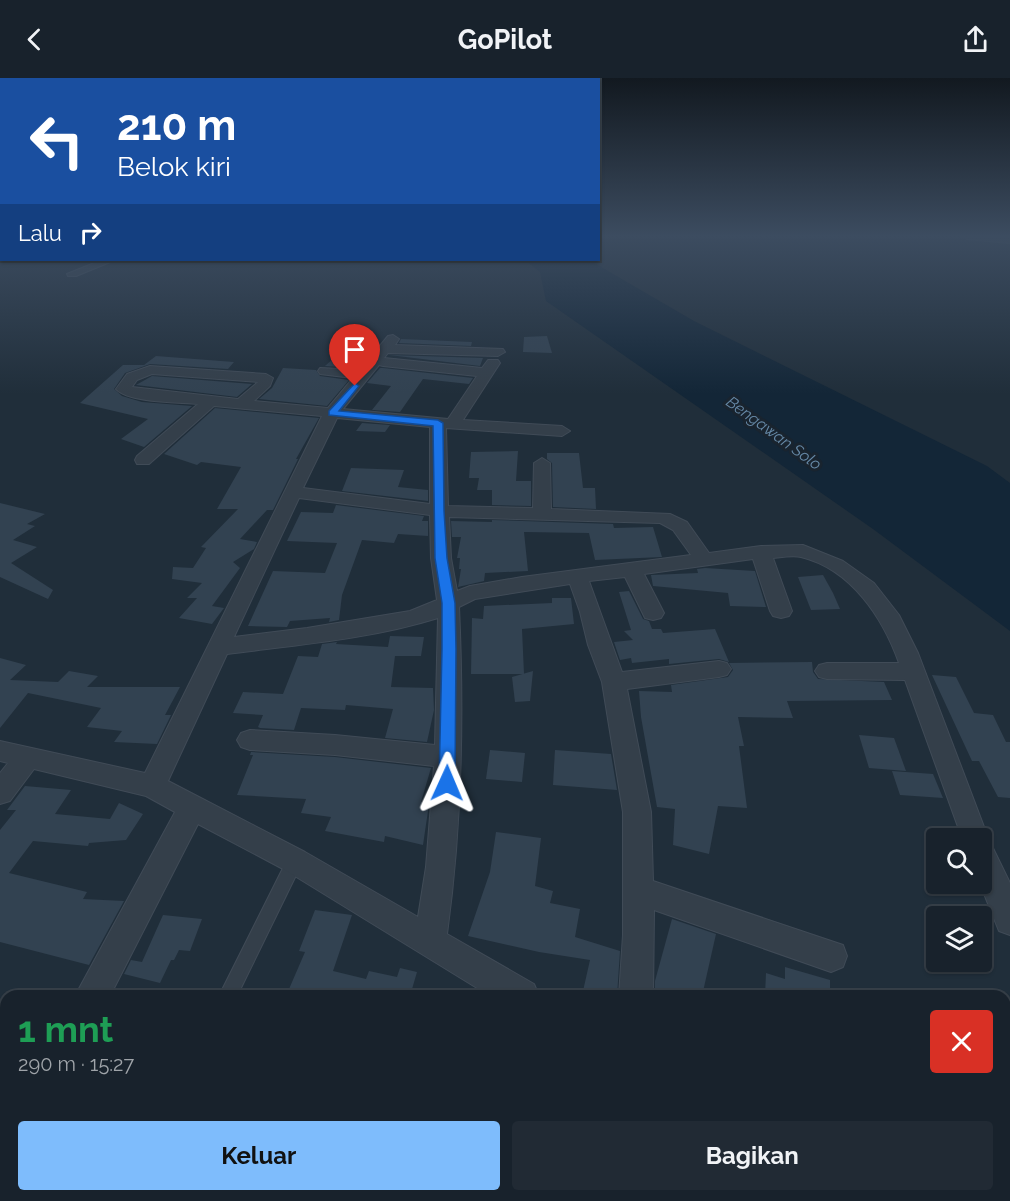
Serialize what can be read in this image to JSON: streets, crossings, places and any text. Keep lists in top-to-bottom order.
{
  "water": ["Bengawan Solo"],
  "page": {
    "header": "GoPilot",
    "turn": ["210 m", "Belok kiri"],
    "then": "Lalu",
    "heading": ["1 mnt", "290 m · 15:27"],
    "buttons": ["Keluar", "Bagikan"]
  }
}
